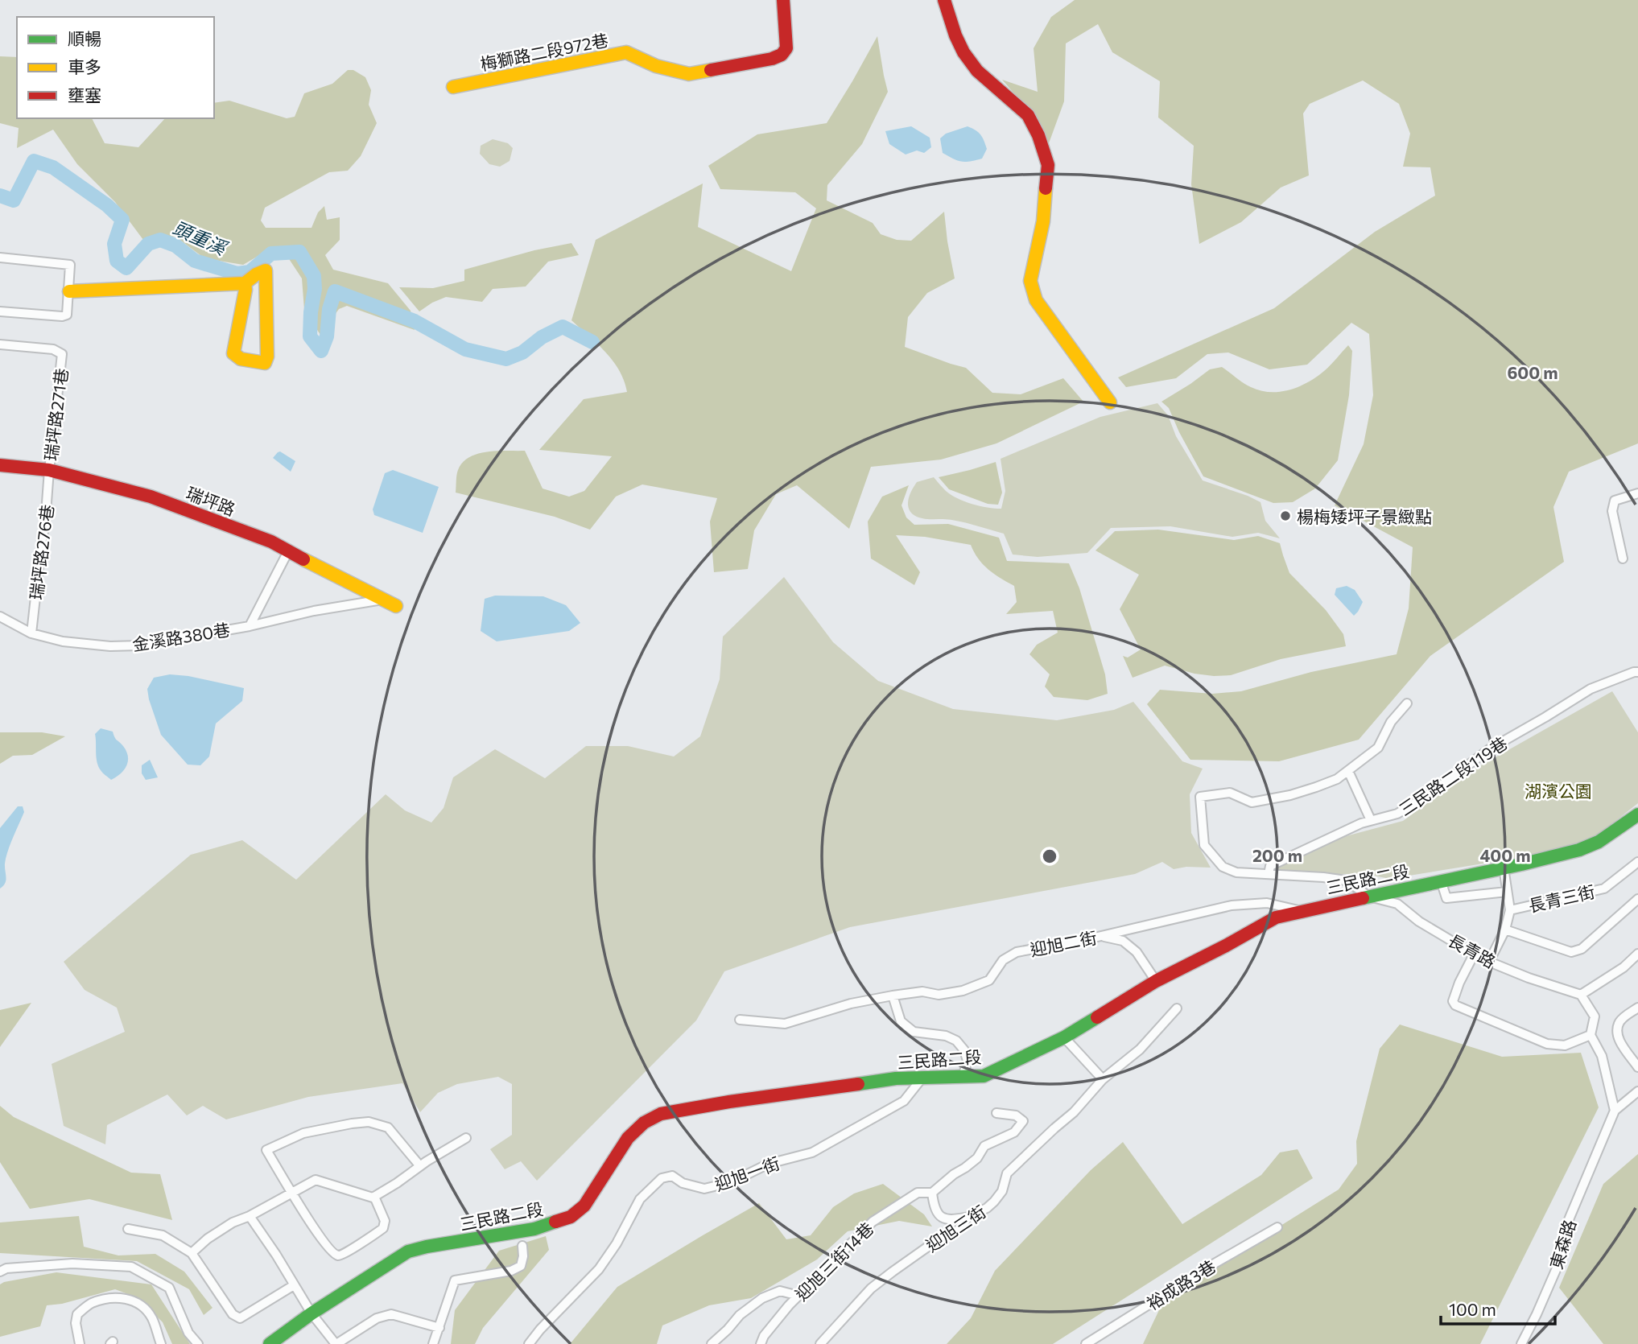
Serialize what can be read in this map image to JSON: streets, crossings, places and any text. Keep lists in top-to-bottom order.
{
  "streets": {
    "street": [
      "梅獅路二段972巷",
      "瑞坪路271巷",
      "瑞坪路",
      "瑞坪路276巷",
      "金溪路380巷",
      "三民路二段119巷",
      "三民路二段",
      "長青三街",
      "迎旭二街",
      "長青路",
      "迎旭一街",
      "迎旭三街",
      "東森路",
      "迎旭三街14巷",
      "裕成路3巷"
    ]
  },
  "crossings": [
    ["瑞坪路271巷", "瑞坪路"],
    ["瑞坪路271巷", "瑞坪路276巷"],
    ["瑞坪路", "瑞坪路276巷"],
    ["瑞坪路", "金溪路380巷"],
    ["瑞坪路276巷", "金溪路380巷"],
    ["三民路二段119巷", "長青路"],
    ["三民路二段", "迎旭二街"],
    ["三民路二段", "長青路"],
    ["三民路二段", "迎旭一街"]
  ],
  "water": ["頭重溪"],
  "parks": ["湖濱公園"],
  "places": ["楊梅矮坪子景緻點"],
  "legend": ["順暢", "車多", "壅塞"],
  "scale_bar": "100 m",
  "rings": ["600 m", "200 m", "400 m"]
}
